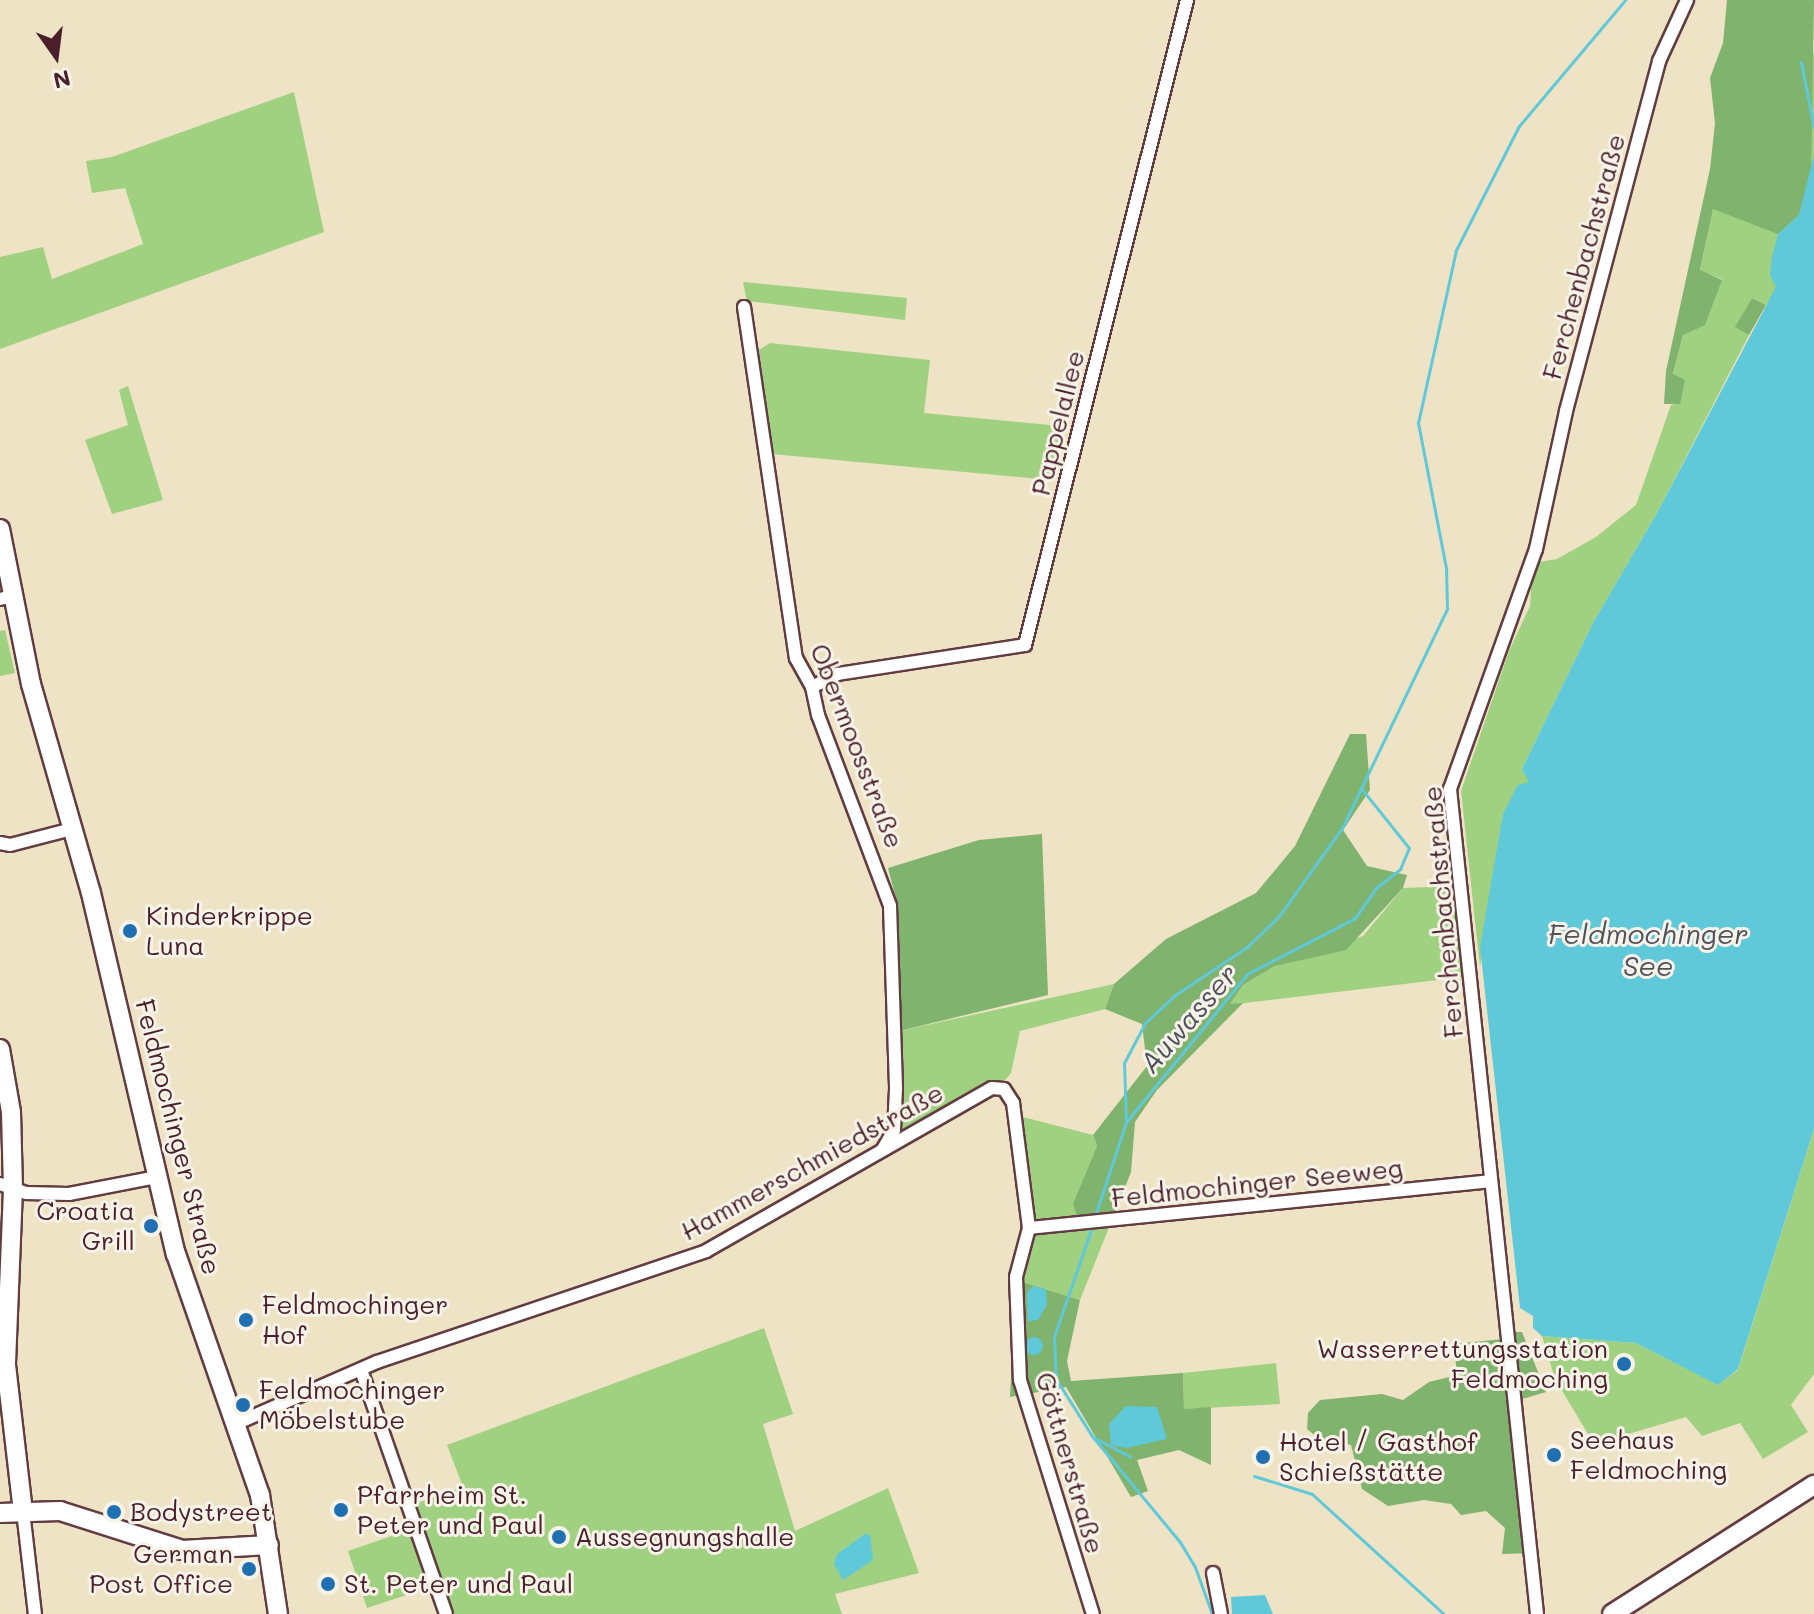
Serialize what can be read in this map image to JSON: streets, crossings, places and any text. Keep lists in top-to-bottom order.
{
  "streets": {
    "main road": ["Feldmochinger Straße"],
    "street": [
      "Ferchenbachstraße",
      "Pappelallee",
      "Obermoosstraße",
      "Hammerschmiedstraße",
      "Feldmochinger Seeweg",
      "Göttnerstraße"
    ]
  },
  "crossings": [
    ["Ferchenbachstraße", "Feldmochinger Seeweg"],
    ["Pappelallee", "Obermoosstraße"],
    ["Obermoosstraße", "Hammerschmiedstraße"],
    ["Feldmochinger Straße", "Hammerschmiedstraße"],
    ["Hammerschmiedstraße", "Göttnerstraße"],
    ["Feldmochinger Seeweg", "Göttnerstraße"]
  ],
  "water": ["Feldmochinger See", "Auwasser"],
  "places": [
    "Kinderkrippe Luna",
    "Croatia Grill",
    "Feldmochinger Hof",
    "Wasserrettungsstation Feldmoching",
    "Feldmochinger Möbelstube",
    "Seehaus Feldmoching",
    "Hotel / Gasthof Schießstätte",
    "Pfarrheim St. Peter und Paul",
    "Bodystreet",
    "Aussegnungshalle",
    "German Post Office",
    "St. Peter und Paul"
  ],
  "north": "bottom"
}
